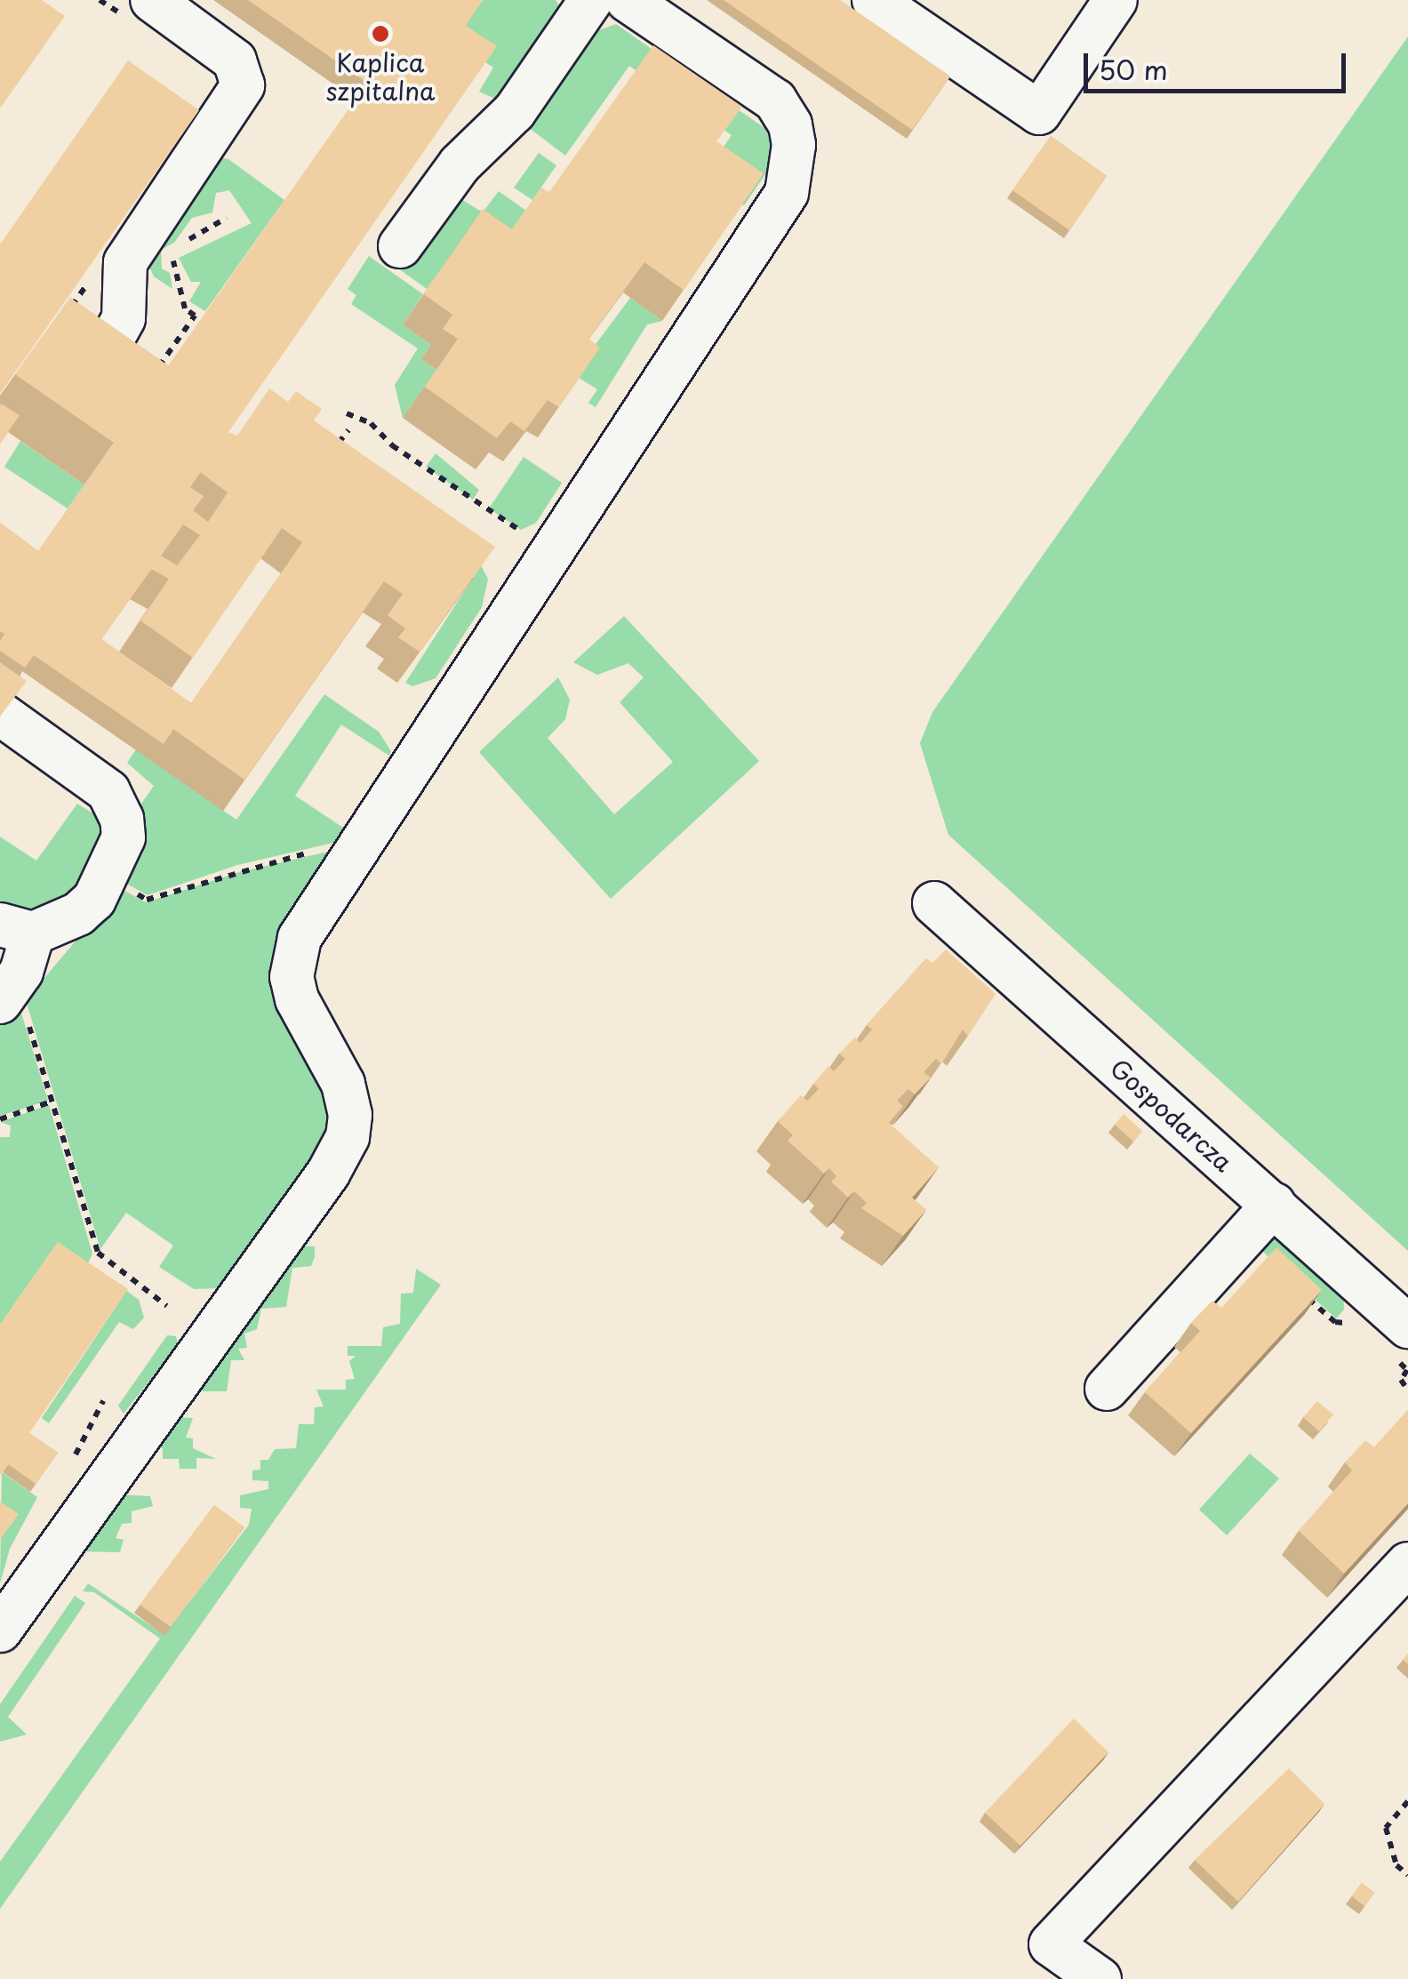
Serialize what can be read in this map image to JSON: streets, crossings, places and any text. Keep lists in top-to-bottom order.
{
  "streets": {
    "street": ["Gospodarcza"]
  },
  "places": ["Kaplica szpitalna"],
  "scale_bar": "50 m"
}
